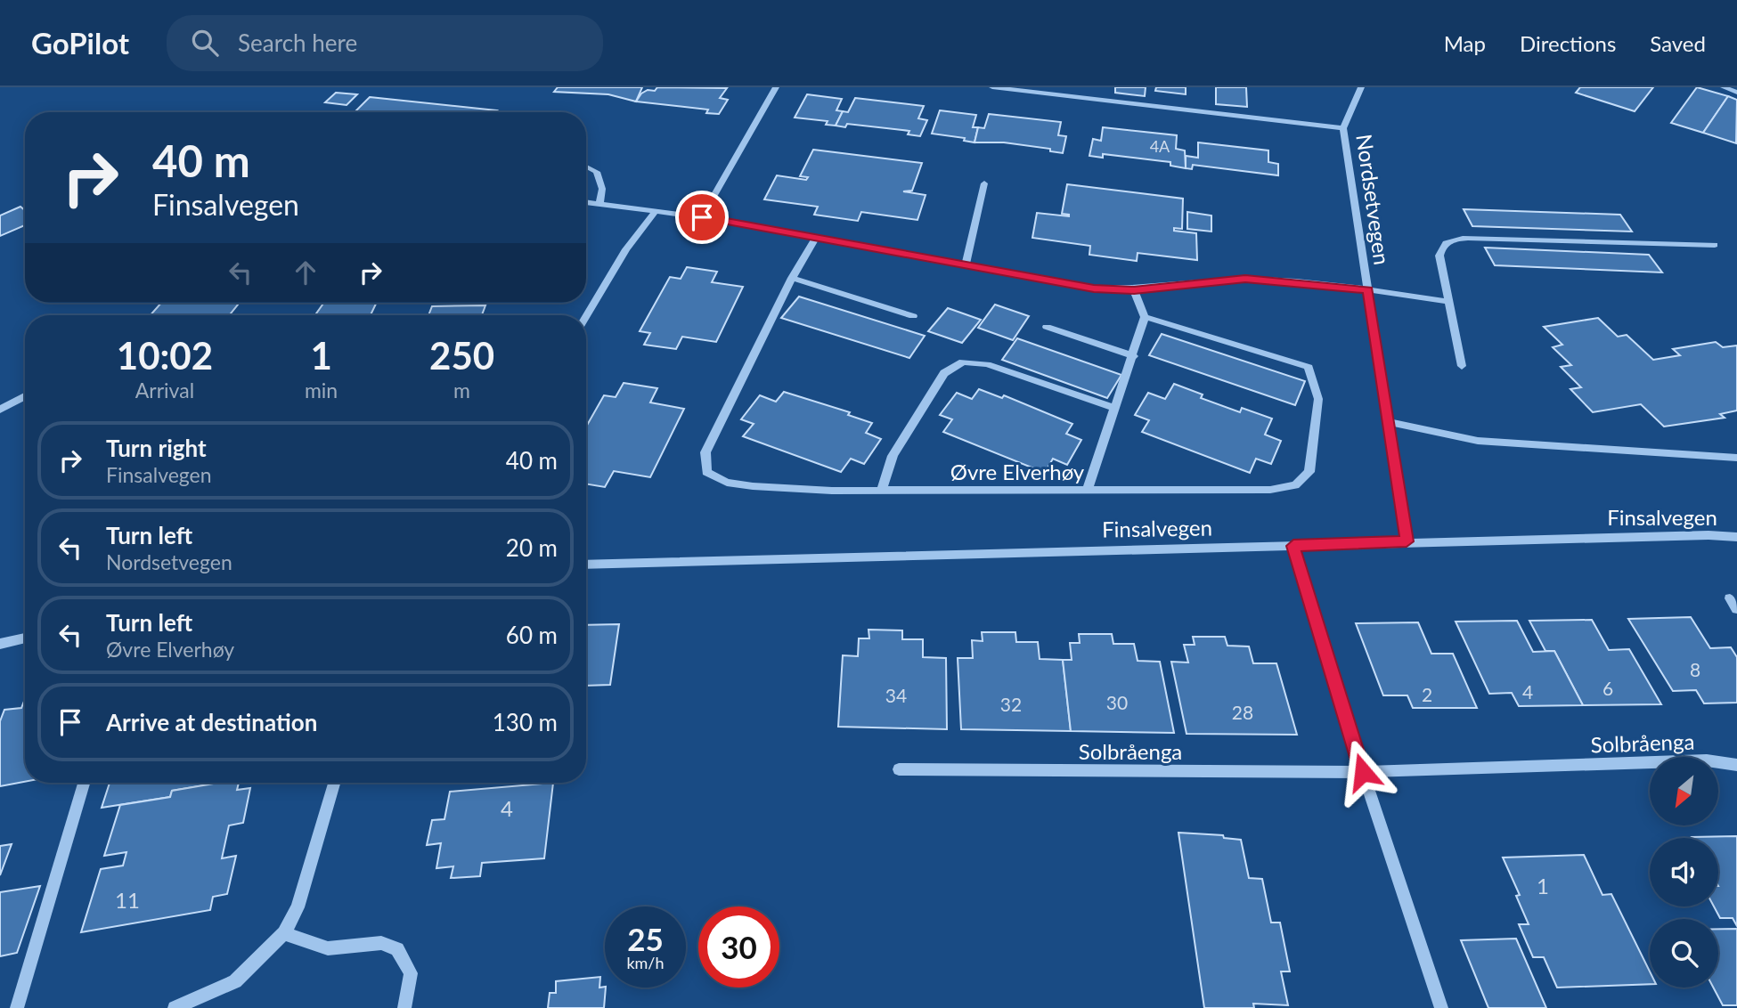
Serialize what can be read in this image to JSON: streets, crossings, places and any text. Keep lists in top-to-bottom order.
{
  "streets": {
    "street": [
      "Nordsetvegen",
      "Øvre Elverhøy",
      "Finsalvegen",
      "Solbråenga"
    ]
  },
  "crossings": [
    ["Nordsetvegen", "Finsalvegen"]
  ],
  "house_numbers": [
    "4A",
    "8",
    "6",
    "4",
    "2",
    "34",
    "30",
    "32",
    "28",
    "4",
    "1",
    "11"
  ],
  "north": "bottom left",
  "page": {
    "header": "GoPilot",
    "search": "Search here",
    "nav": ["Map", "Directions", "Saved"],
    "turn": ["40 m", "Finsalvegen"],
    "eta": [
      "10:02",
      "Arrival",
      "1",
      "min",
      "250",
      "m"
    ],
    "list": [
      {
        "name": "Turn right",
        "note": "Finsalvegen",
        "value": "40 m"
      },
      {
        "name": "Turn left",
        "note": "Nordsetvegen",
        "value": "20 m"
      },
      {
        "name": "Turn left",
        "note": "Øvre Elverhøy",
        "value": "60 m"
      },
      {
        "name": "Arrive at destination",
        "value": "130 m"
      }
    ],
    "speed": "25 km/h",
    "limit": "30"
  }
}
